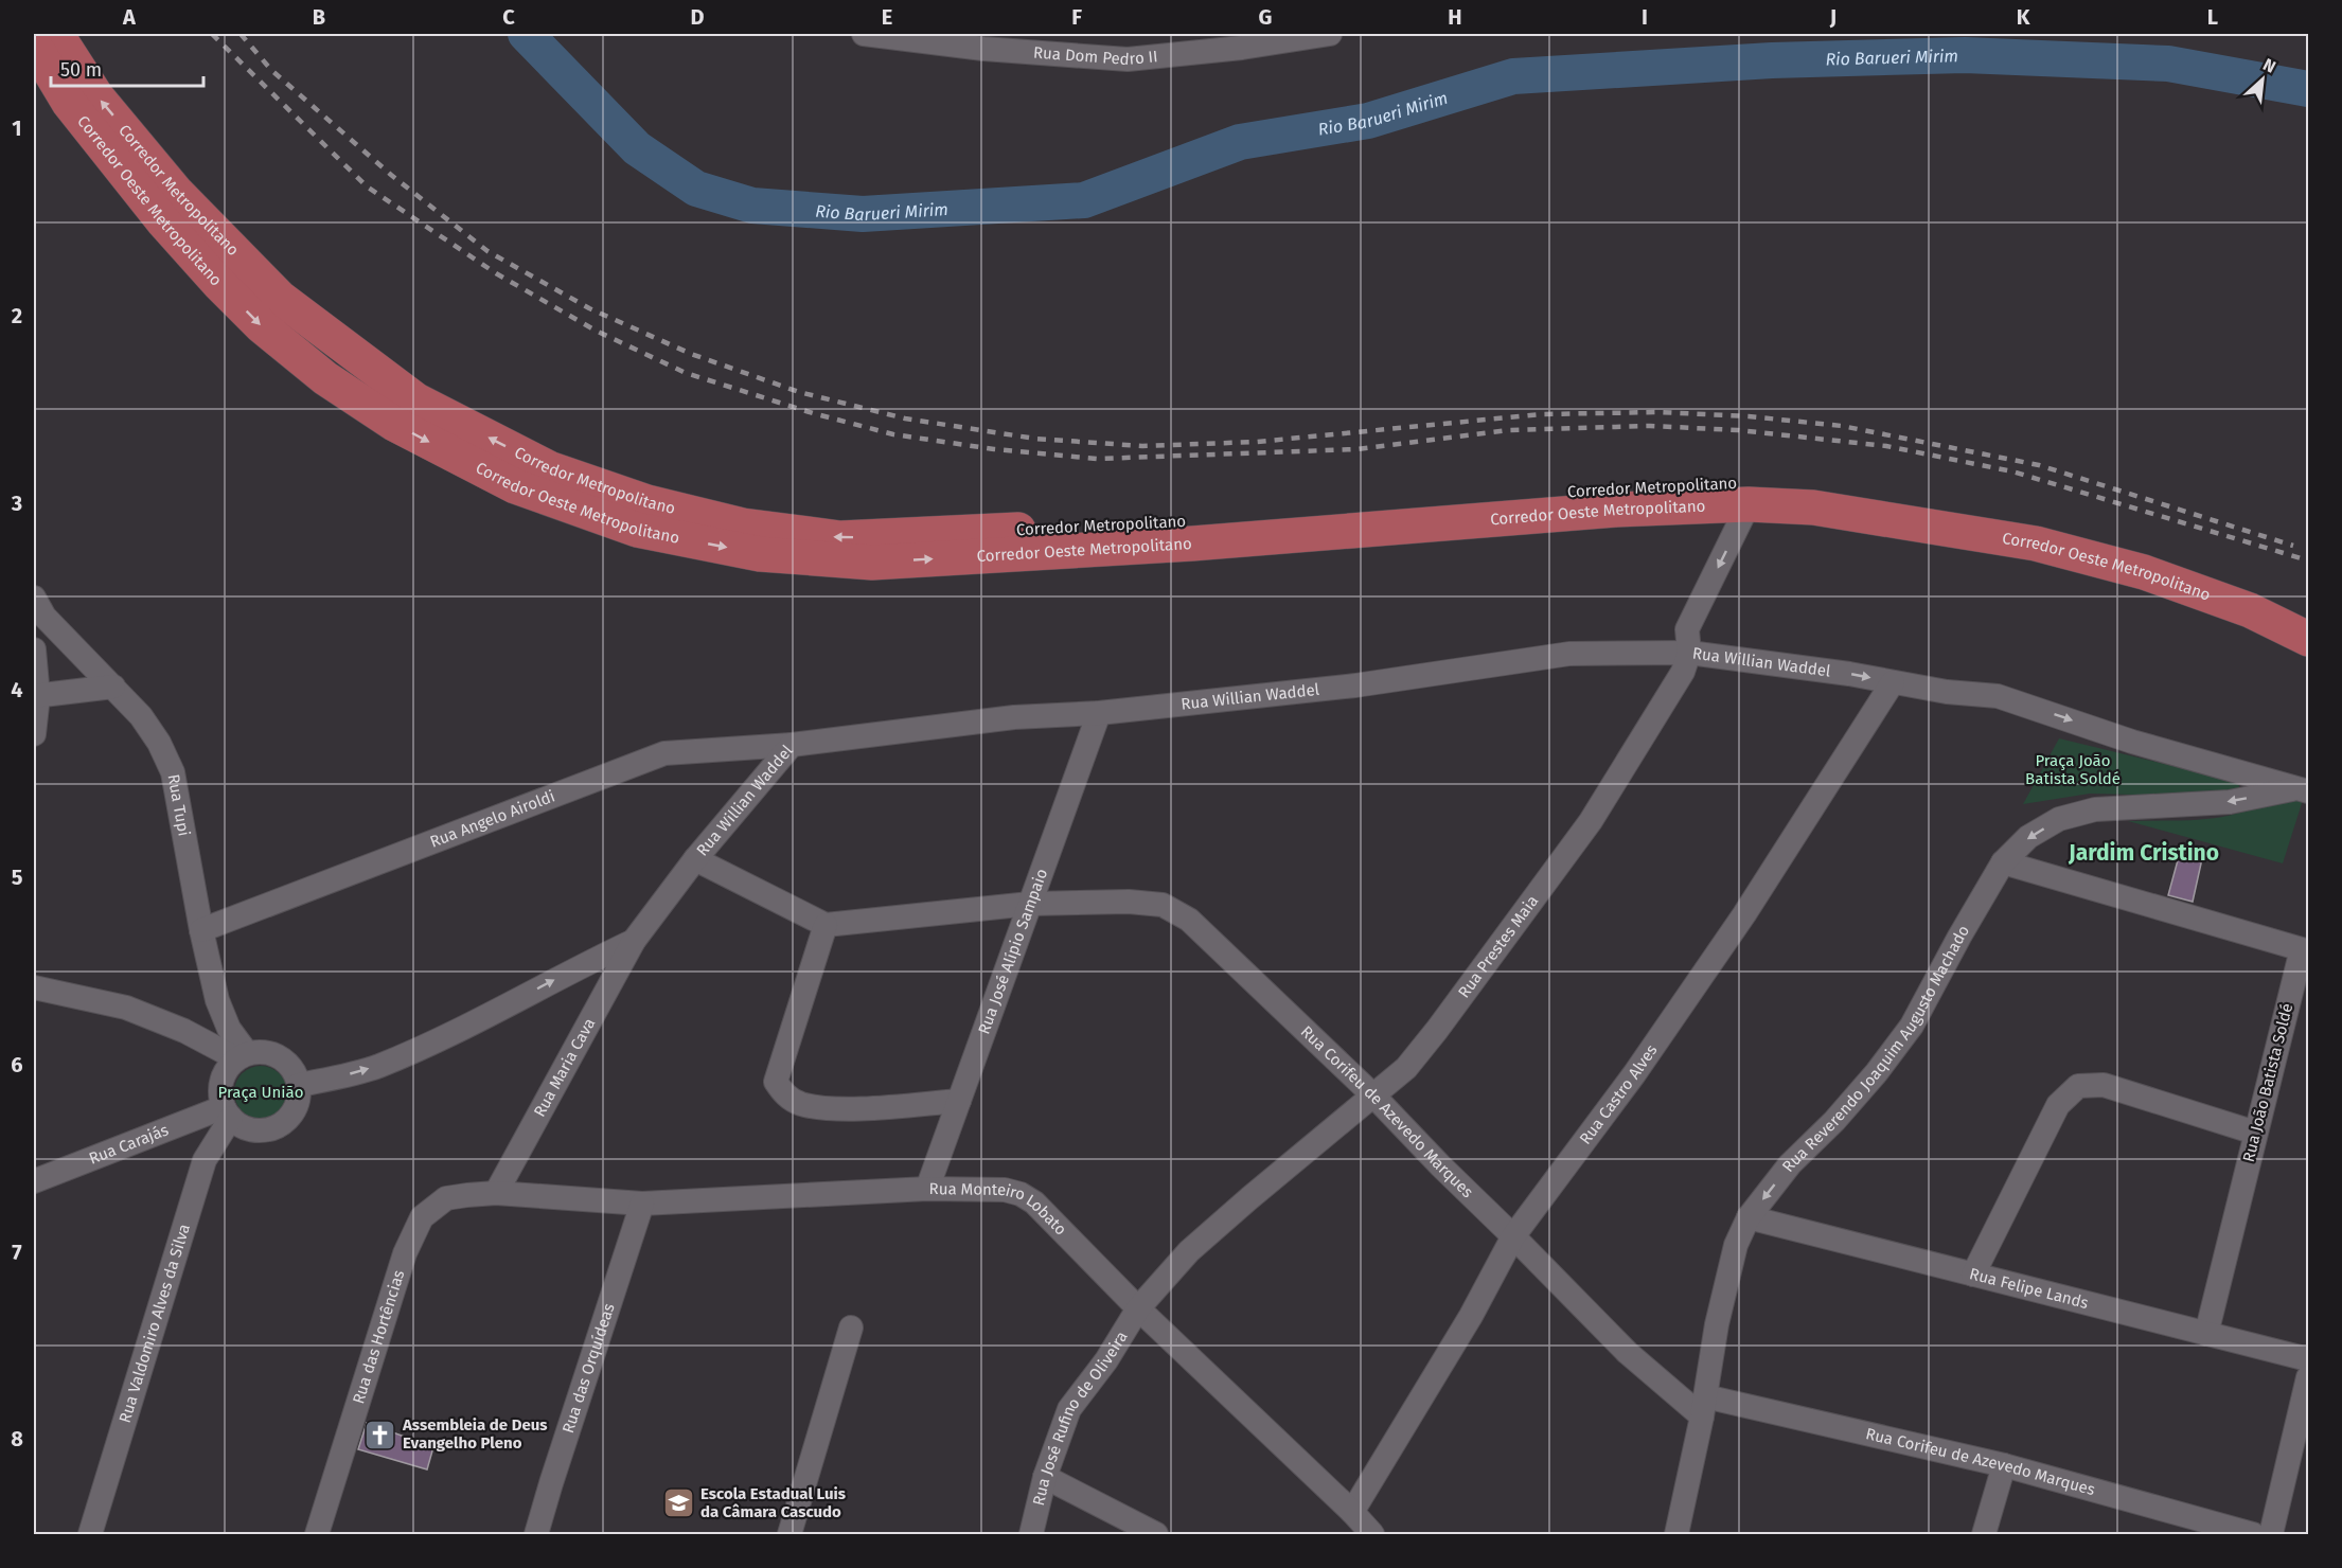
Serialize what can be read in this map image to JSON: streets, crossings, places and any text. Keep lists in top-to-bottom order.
{
  "streets": {
    "main road": ["Corredor Metropolitano", "Corredor Oeste Metropolitano"],
    "street": [
      "Rua Dom Pedro II",
      "Rua Willian Waddel",
      "Rua Tupi",
      "Rua Angelo Airoldi",
      "Rua Prestes Maia",
      "Rua José Alípio Sampaio",
      "Rua Reverendo Joaquim Augusto Machado",
      "Rua Maria Cava",
      "Rua João Batista Soldé",
      "Rua Castro Alves",
      "Rua Corifeu de Azevedo Marques",
      "Rua Carajás",
      "Rua Monteiro Lobato",
      "Rua Felipe Lands",
      "Rua Valdomiro Alves da Silva",
      "Rua das Hortências",
      "Rua das Orquídeas",
      "Rua José Rufino de Oliveira"
    ]
  },
  "crossings": [
    ["Corredor Metropolitano", "Corredor Oeste Metropolitano"],
    ["Corredor Oeste Metropolitano", "Rua Prestes Maia"],
    ["Rua Willian Waddel", "Rua Tupi"],
    ["Rua Willian Waddel", "Rua Angelo Airoldi"],
    ["Rua Willian Waddel", "Rua Prestes Maia"],
    ["Rua Willian Waddel", "Rua José Alípio Sampaio"],
    ["Rua Willian Waddel", "Rua Reverendo Joaquim Augusto Machado"],
    ["Rua Willian Waddel", "Rua Maria Cava"],
    ["Rua Willian Waddel", "Rua Castro Alves"],
    ["Rua Willian Waddel", "Rua Carajás"],
    ["Rua Willian Waddel", "Rua Valdomiro Alves da Silva"],
    ["Rua Tupi", "Rua Angelo Airoldi"],
    ["Rua Tupi", "Rua Carajás"],
    ["Rua Tupi", "Rua Valdomiro Alves da Silva"],
    ["Rua Prestes Maia", "Rua Corifeu de Azevedo Marques"],
    ["Rua Prestes Maia", "Rua Monteiro Lobato"],
    ["Rua Prestes Maia", "Rua José Rufino de Oliveira"],
    ["Rua José Alípio Sampaio", "Rua Corifeu de Azevedo Marques"],
    ["Rua José Alípio Sampaio", "Rua Monteiro Lobato"],
    ["Rua Reverendo Joaquim Augusto Machado", "Rua João Batista Soldé"],
    ["Rua Reverendo Joaquim Augusto Machado", "Rua Corifeu de Azevedo Marques"],
    ["Rua Reverendo Joaquim Augusto Machado", "Rua Felipe Lands"],
    ["Rua Maria Cava", "Rua Monteiro Lobato"],
    ["Rua Maria Cava", "Rua das Hortências"],
    ["Rua João Batista Soldé", "Rua Felipe Lands"],
    ["Rua Castro Alves", "Rua Corifeu de Azevedo Marques"],
    ["Rua Castro Alves", "Rua Monteiro Lobato"],
    ["Rua Carajás", "Rua Valdomiro Alves da Silva"],
    ["Rua Monteiro Lobato", "Rua das Hortências"],
    ["Rua Monteiro Lobato", "Rua das Orquídeas"],
    ["Rua Monteiro Lobato", "Rua José Rufino de Oliveira"]
  ],
  "one_way": [
    "Corredor Metropolitano",
    "Corredor Oeste Metropolitano",
    "Rua Willian Waddel",
    "Rua Reverendo Joaquim Augusto Machado"
  ],
  "districts": ["Jardim Cristino"],
  "water": ["Rio Barueri Mirim"],
  "parks": ["Praça João Batista Soldé", "Praça União"],
  "places": {
    "church": ["Assembleia de Deus Evangelho Pleno"],
    "school or university": ["Escola Estadual Luis da Câmara Cascudo"]
  },
  "scale_bar": "50 m",
  "north": "top right",
  "grid": {
    "columns": [
      "A",
      "B",
      "C",
      "D",
      "E",
      "F",
      "G",
      "H",
      "I",
      "J",
      "K",
      "L"
    ],
    "rows": [
      "1",
      "2",
      "3",
      "4",
      "5",
      "6",
      "7",
      "8"
    ]
  }
}
